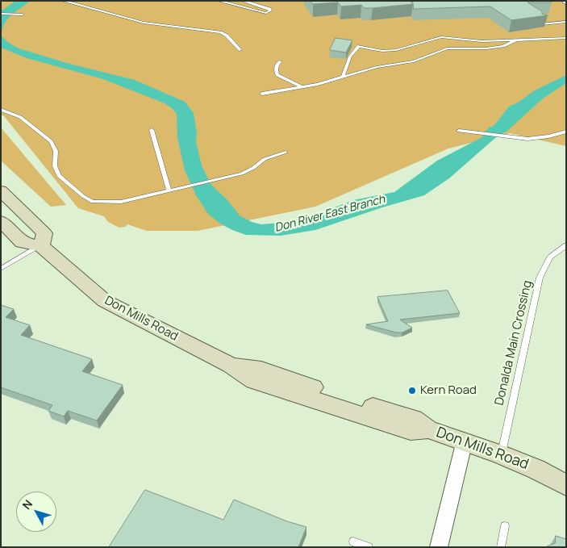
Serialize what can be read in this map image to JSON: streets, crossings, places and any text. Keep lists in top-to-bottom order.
{
  "streets": {
    "main road": ["Don Mills Road"],
    "lane": ["Donalda Main Crossing"]
  },
  "crossings": [
    ["Don Mills Road", "Donalda Main Crossing"]
  ],
  "water": ["Don River East Branch"],
  "places": ["Kern Road"],
  "north": "top left"
}
